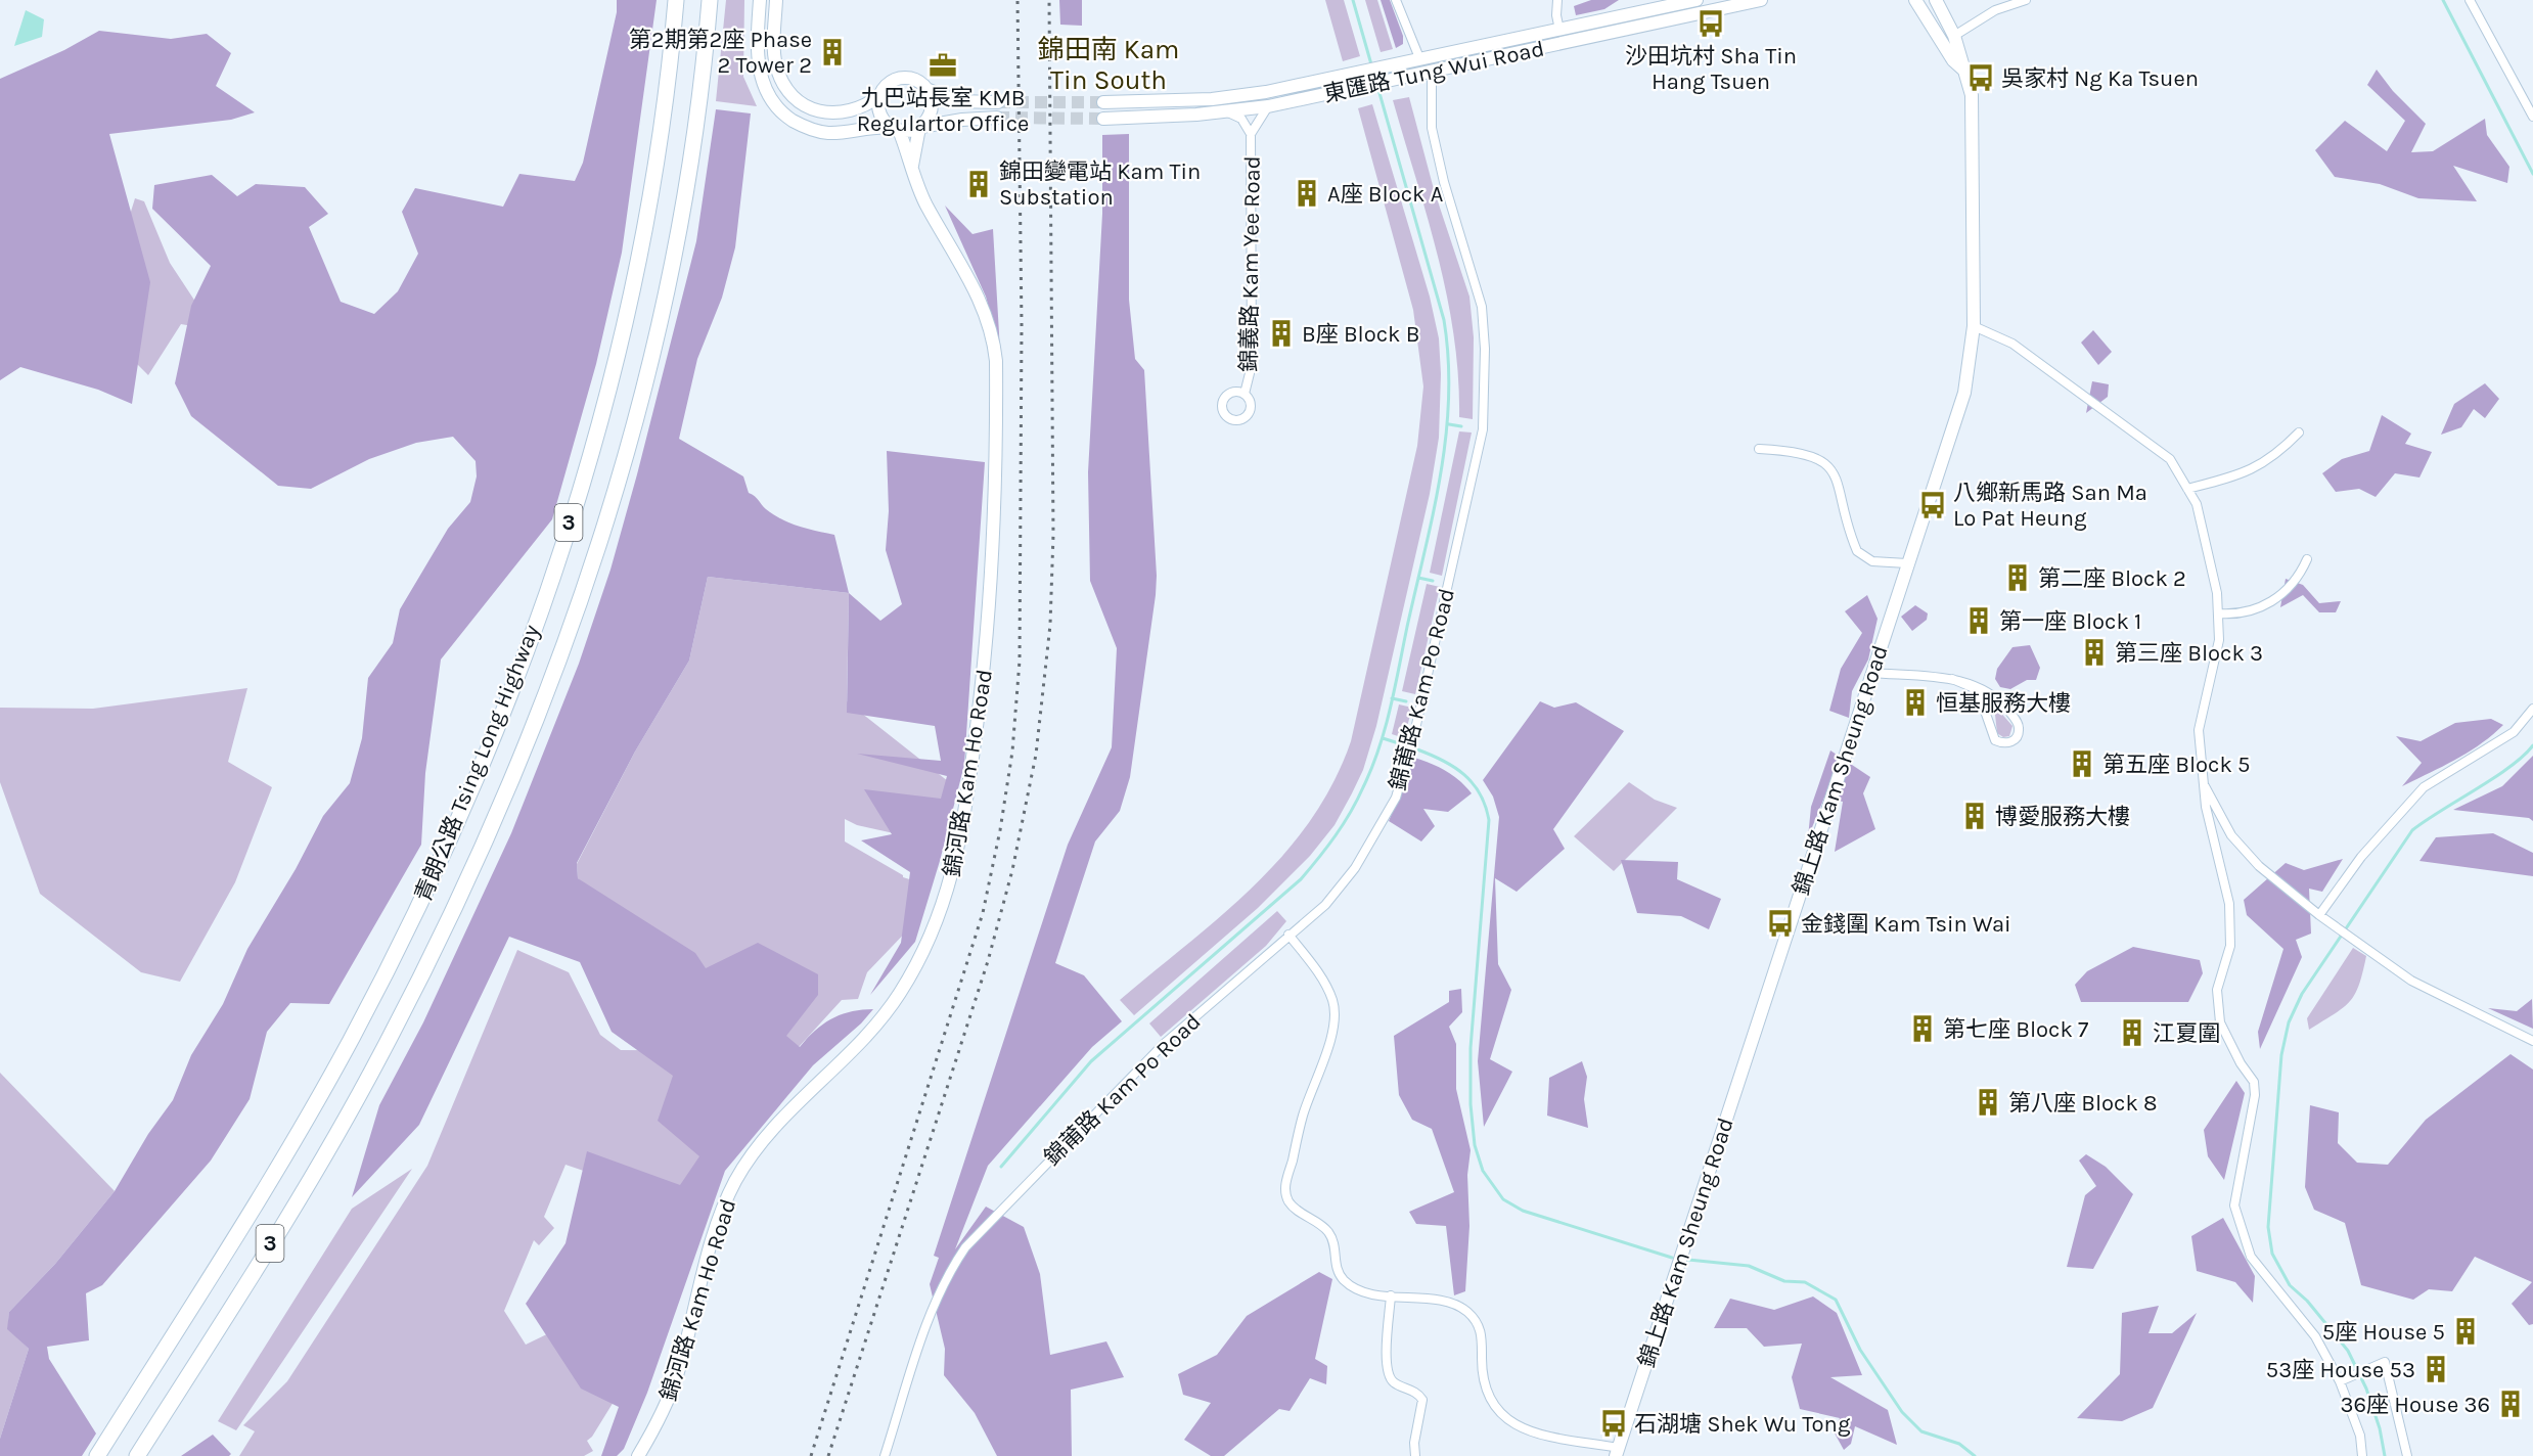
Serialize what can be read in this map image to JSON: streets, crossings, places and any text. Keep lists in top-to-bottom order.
{
  "streets": {
    "highway": ["3", "青朗公路 Tsing Long Highway"],
    "main road": ["東匯路 Tung Wui Road", "錦上路 Kam Sheung Road", "錦河路 Kam Ho Road"],
    "street": ["錦義路 Kam Yee Road", "錦莆路 Kam Po Road"]
  },
  "crossings": [
    ["東匯路 Tung Wui Road", "錦義路 Kam Yee Road"],
    ["東匯路 Tung Wui Road", "錦莆路 Kam Po Road"]
  ],
  "districts": ["錦田南 Kam Tin South"],
  "places": {
    "bus stop": [
      "沙田坑村 Sha Tin Hang Tsuen",
      "吳家村 Ng Ka Tsuen",
      "八鄉新馬路 San Ma Lo Pat Heung",
      "金錢圍 Kam Tsin Wai",
      "石湖塘 Shek Wu Tong"
    ],
    "building": [
      "第2期第2座 Phase 2 Tower 2",
      "錦田變電站 Kam Tin Substation",
      "A座 Block A",
      "B座 Block B",
      "第二座 Block 2",
      "第一座 Block 1",
      "第三座 Block 3",
      "恒基服務大樓",
      "第五座 Block 5",
      "博愛服務大樓",
      "第七座 Block 7",
      "江夏圍",
      "第八座 Block 8",
      "5座 House 5",
      "53座 House 53",
      "36座 House 36"
    ],
    "office": ["九巴站長室 KMB Regulartor Office"]
  }
}
